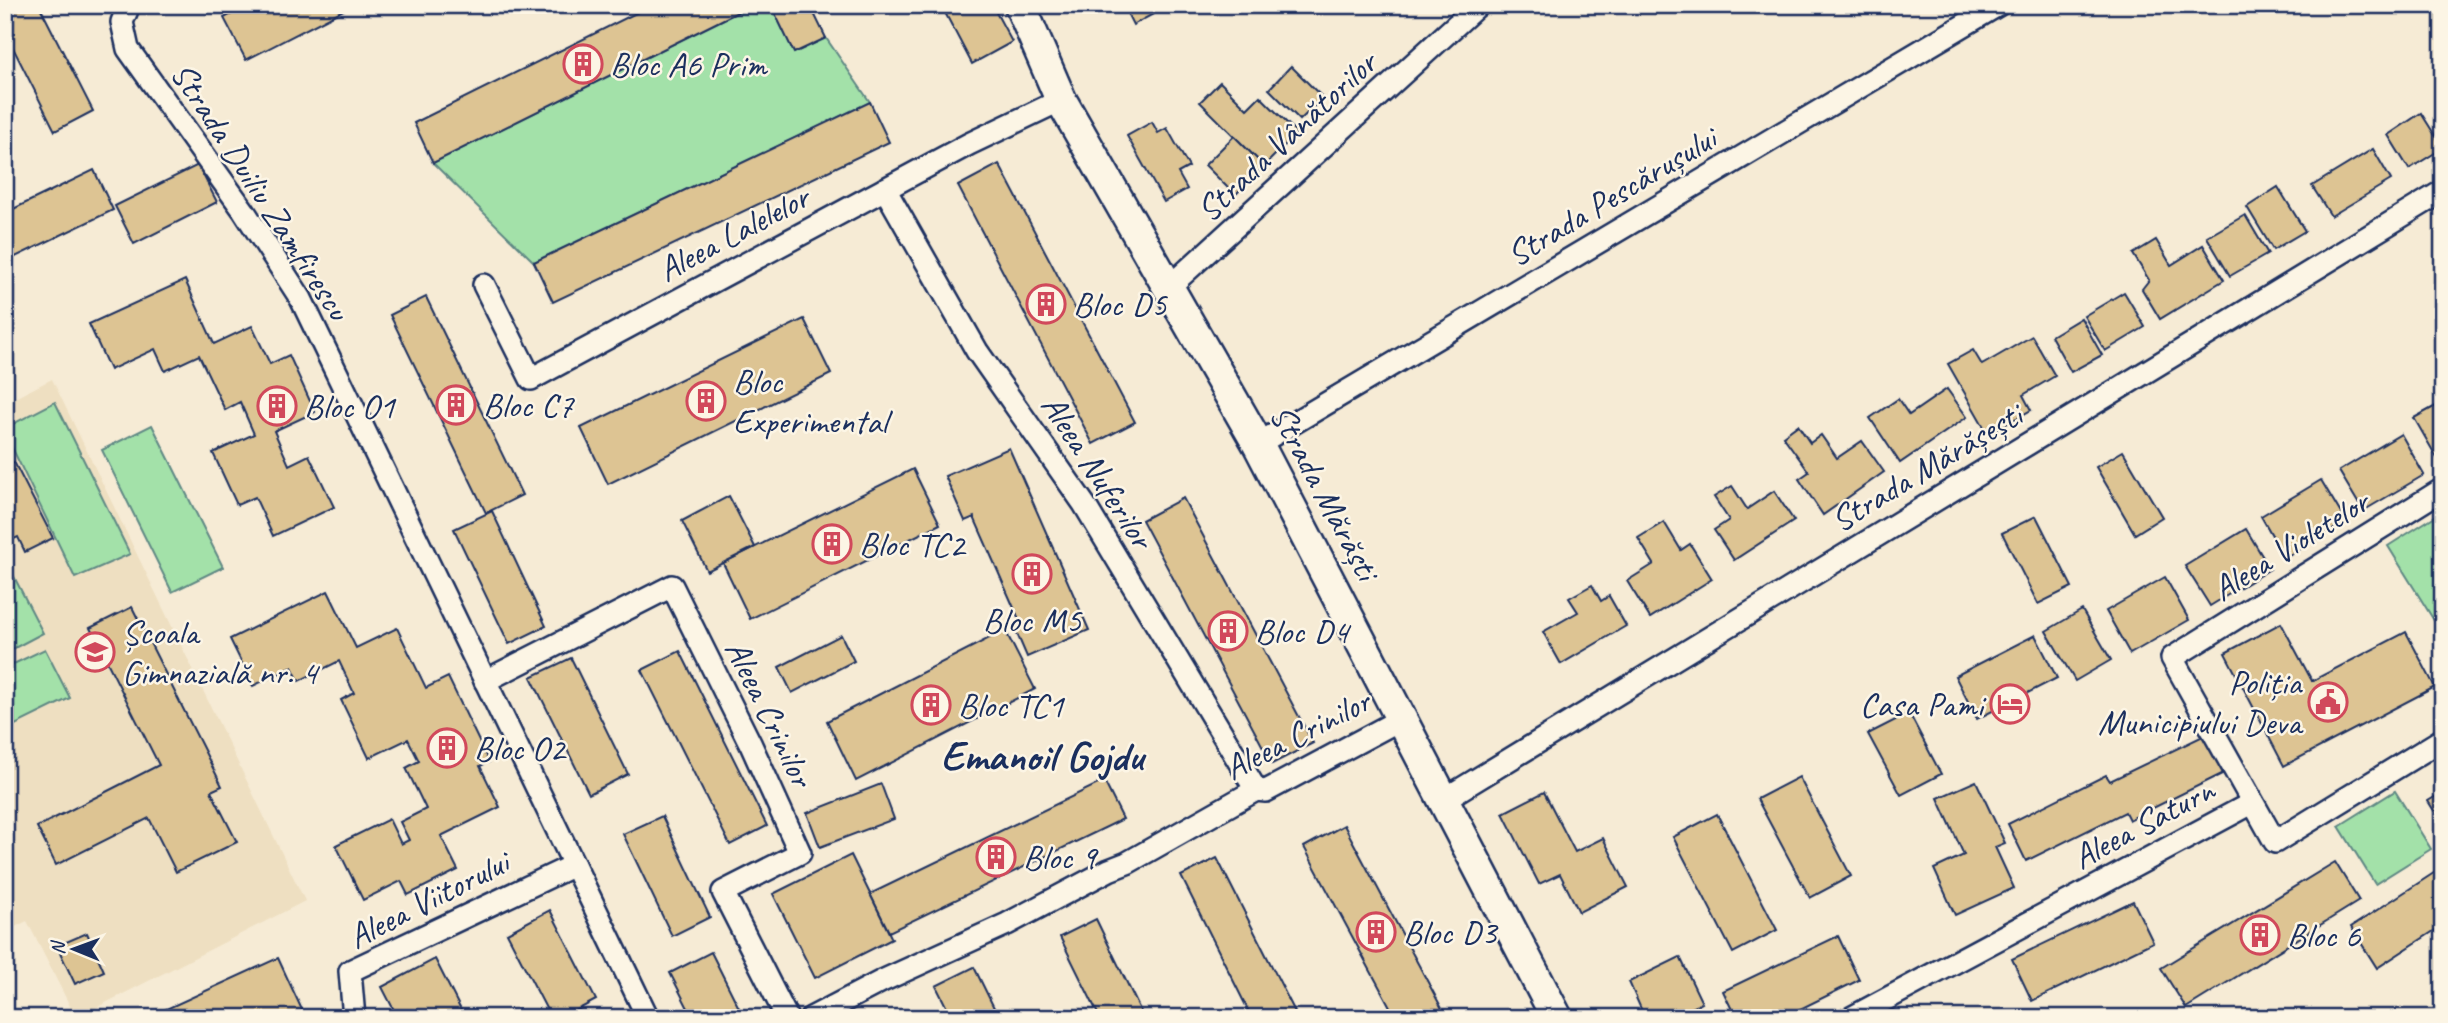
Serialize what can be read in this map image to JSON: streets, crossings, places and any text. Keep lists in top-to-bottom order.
{
  "streets": {
    "main road": ["Strada Mărăști"],
    "street": [
      "Strada Vânătorilor",
      "Strada Duiliu Zamfirescu",
      "Strada Pescărușului",
      "Aleea Lalelelor",
      "Strada Mărășești",
      "Aleea Nuferilor",
      "Aleea Violetelor",
      "Aleea Crinilor",
      "Aleea Saturn",
      "Aleea Viitorului"
    ]
  },
  "crossings": [
    ["Strada Vânătorilor", "Strada Mărăști"],
    ["Strada Duiliu Zamfirescu", "Aleea Crinilor"],
    ["Strada Duiliu Zamfirescu", "Aleea Viitorului"],
    ["Strada Pescărușului", "Strada Mărăști"],
    ["Aleea Lalelelor", "Aleea Nuferilor"],
    ["Aleea Lalelelor", "Strada Mărăști"],
    ["Strada Mărășești", "Strada Mărăști"],
    ["Aleea Nuferilor", "Aleea Crinilor"],
    ["Strada Mărăști", "Aleea Crinilor"],
    ["Aleea Violetelor", "Aleea Saturn"]
  ],
  "districts": ["Emanoil Gojdu"],
  "places": {
    "building": [
      "Bloc A6 Prim",
      "Bloc D5",
      "Bloc Experimental",
      "Bloc C7",
      "Bloc O1",
      "Bloc TC2",
      "Bloc M5",
      "Bloc D4",
      "Bloc TC1",
      "Bloc O2",
      "Bloc 9",
      "Bloc D3",
      "Bloc 6"
    ],
    "school or university": ["Școala Gimnazială nr. 4"],
    "public building": ["Poliția Municipiului Deva"],
    "hotel": ["Casa Pami"]
  },
  "north": "left"
}
